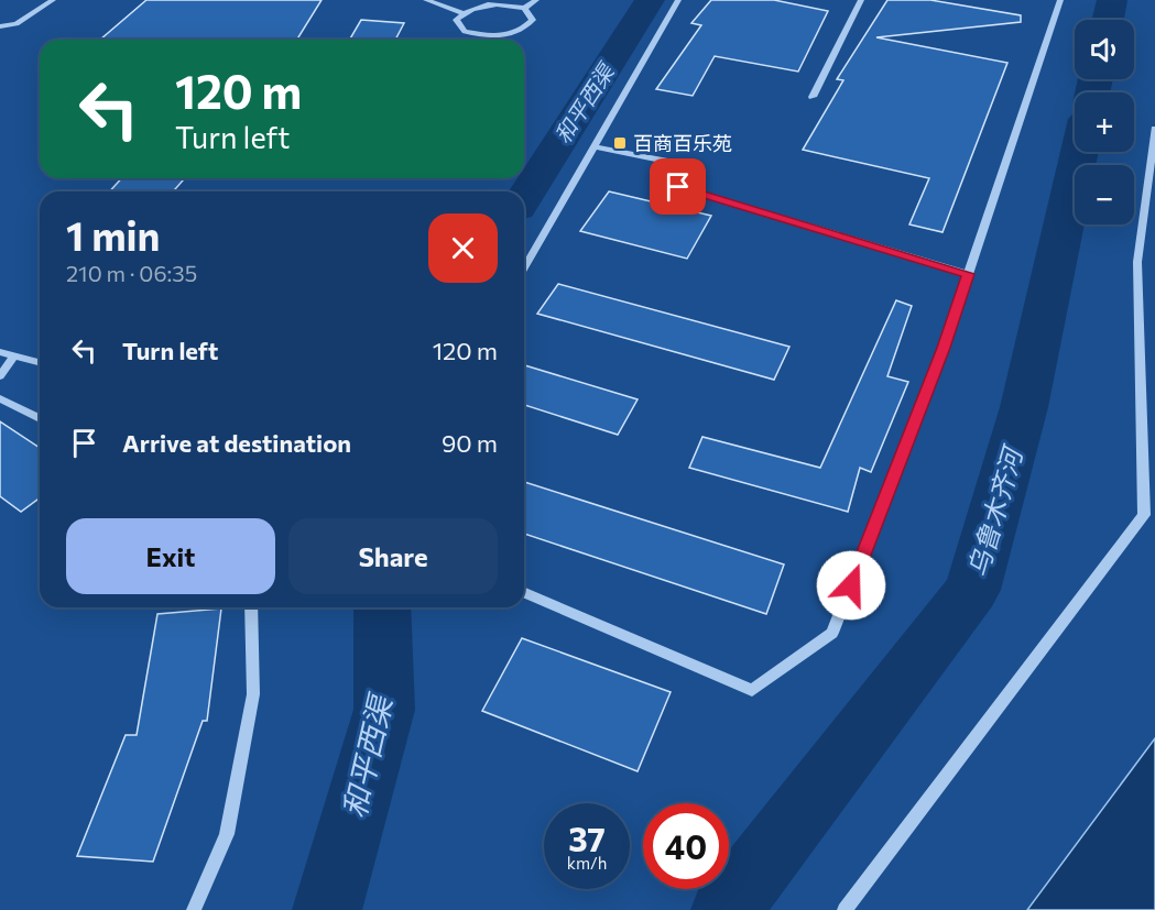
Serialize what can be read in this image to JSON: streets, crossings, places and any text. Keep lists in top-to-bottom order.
{
  "water": ["和平西渠", "乌鲁木齐河"],
  "places": {
    "transit": ["百商百乐苑"]
  },
  "page": {
    "map_buttons": ["+", "−"],
    "turn": ["120 m", "Turn left"],
    "heading": ["1 min", "210 m · 06:35"],
    "list": [
      {
        "name": "Turn left",
        "value": "120 m"
      },
      {
        "name": "Arrive at destination",
        "value": "90 m"
      }
    ],
    "buttons": ["Exit", "Share"],
    "speed": "37 km/h",
    "limit": "40"
  }
}
